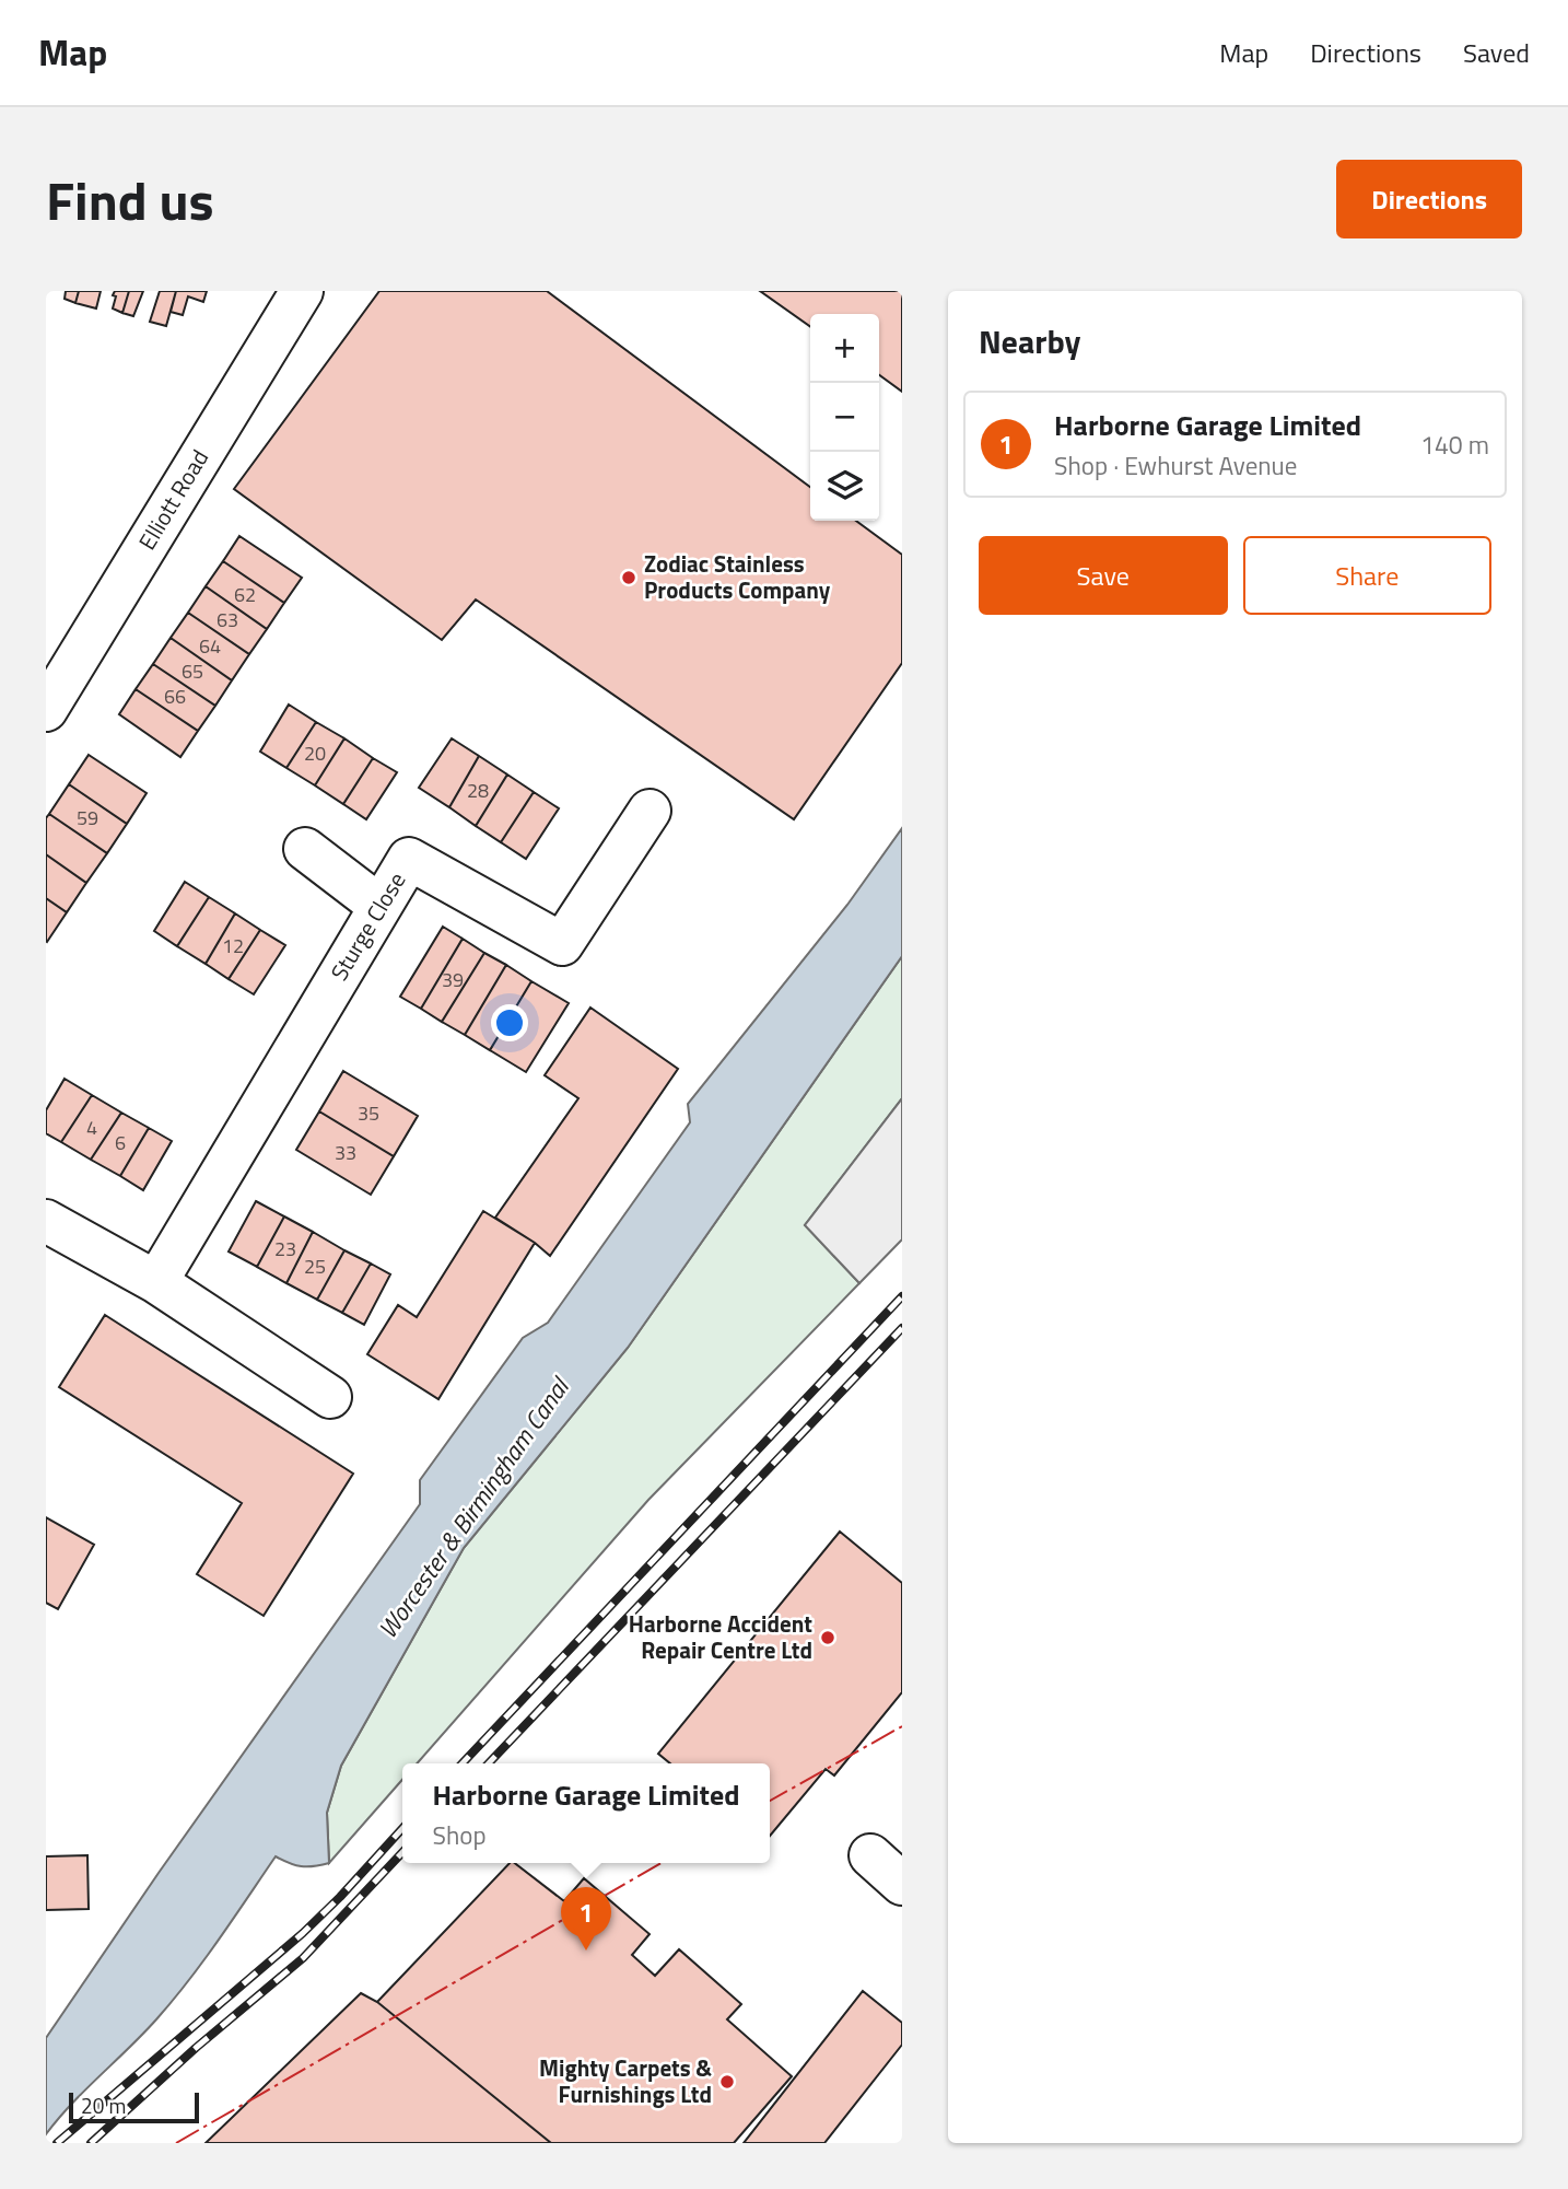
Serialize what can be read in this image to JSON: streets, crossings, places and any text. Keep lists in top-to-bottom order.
{
  "streets": {
    "street": ["Elliott Road", "Sturge Close"]
  },
  "water": ["Worcester & Birmingham Canal"],
  "places": ["Zodiac Stainless Products Company", "Harborne Accident Repair Centre Ltd", "Mighty Carpets & Furnishings Ltd"],
  "house_numbers": [
    "62",
    "63",
    "64",
    "65",
    "66",
    "20",
    "28",
    "59",
    "12",
    "39",
    "35",
    "4",
    "6",
    "33",
    "23",
    "25"
  ],
  "scale_bar": "20 m",
  "page": {
    "header": "Map",
    "nav": ["Map", "Directions", "Saved"],
    "title": "Find us",
    "buttons": [
      "Directions",
      ["Save", "Share"]
    ],
    "heading": "Nearby",
    "map_buttons": ["+", "−"],
    "list": [
      {
        "mark": "1",
        "name": "Harborne Garage Limited",
        "note": "Shop · Ewhurst Avenue",
        "value": "140 m"
      }
    ],
    "popup": ["Harborne Garage Limited", "Shop"],
    "pins": "1",
    "scale": "20 m"
  }
}
